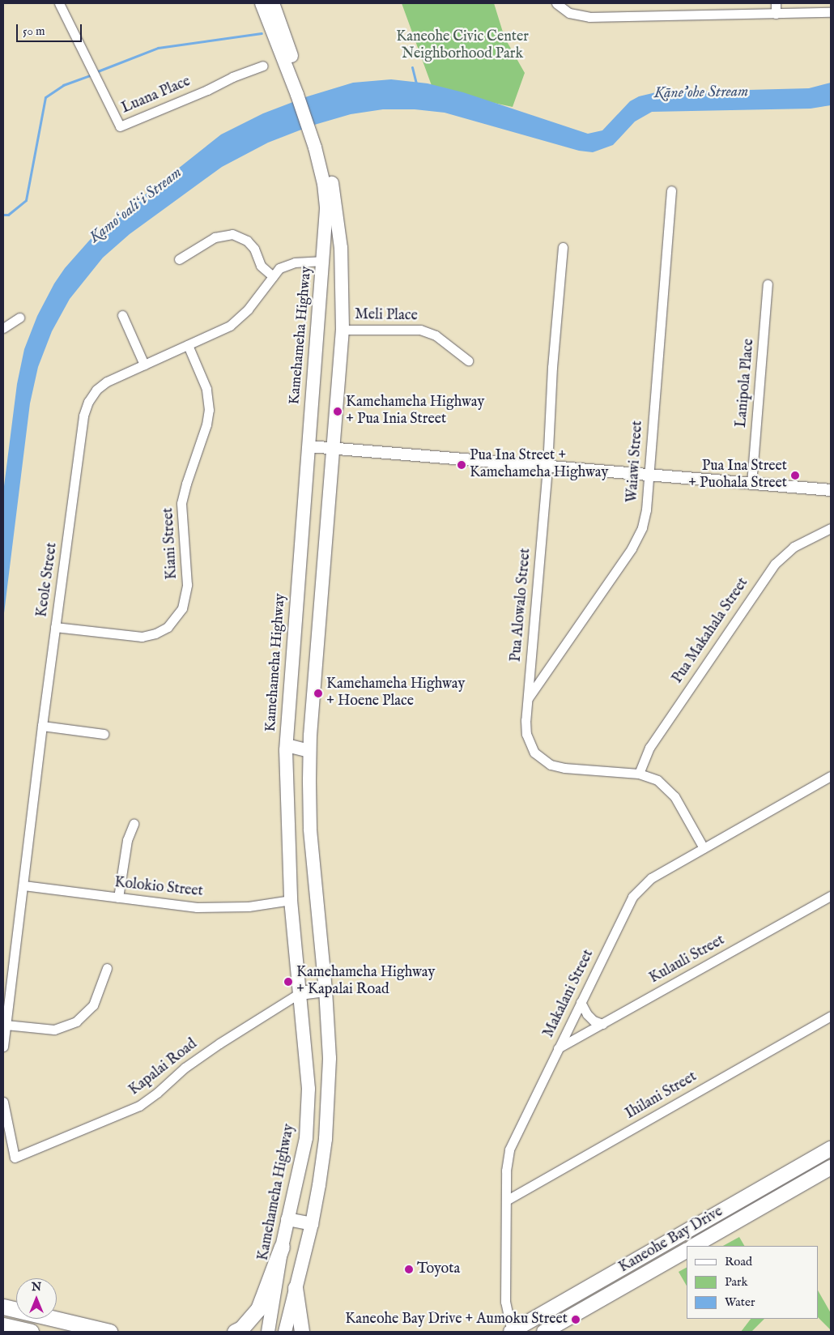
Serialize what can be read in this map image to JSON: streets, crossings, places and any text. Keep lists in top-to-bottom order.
{
  "streets": {
    "main road": ["Kamehameha Highway", "Kaneohe Bay Drive"],
    "street": [
      "Luana Place",
      "Meli Place",
      "Lanipola Place",
      "Waiawi Street",
      "Kiani Street",
      "Keole Street",
      "Pua Alowalo Street",
      "Pua Makahala Street",
      "Kolokio Street",
      "Kulauli Street",
      "Makalani Street",
      "Kapalai Road",
      "Ihilani Street"
    ]
  },
  "crossings": [
    ["Meli Place", "Kamehameha Highway"],
    ["Kamehameha Highway", "Keole Street"],
    ["Kamehameha Highway", "Kolokio Street"],
    ["Kamehameha Highway", "Kapalai Road"],
    ["Waiawi Street", "Pua Alowalo Street"],
    ["Kiani Street", "Keole Street"],
    ["Keole Street", "Kolokio Street"],
    ["Pua Alowalo Street", "Pua Makahala Street"],
    ["Pua Alowalo Street", "Makalani Street"],
    ["Kulauli Street", "Makalani Street"],
    ["Makalani Street", "Ihilani Street"],
    ["Makalani Street", "Kaneohe Bay Drive"]
  ],
  "water": ["Kāne'ohe Stream", "Kamoʻoaliʻi Stream"],
  "parks": ["Kaneohe Civic Center Neighborhood Park"],
  "places": [
    "Kamehameha Highway + Pua Inia Street",
    "Pua Ina Street + Kamehameha Highway",
    "Pua Ina Street + Puohala Street",
    "Kamehameha Highway + Hoene Place",
    "Kamehameha Highway + Kapalai Road",
    "Toyota",
    "Kaneohe Bay Drive + Aumoku Street"
  ],
  "legend": ["Road", "Park", "Water"],
  "scale_bar": "50 m",
  "north": "top"
}
